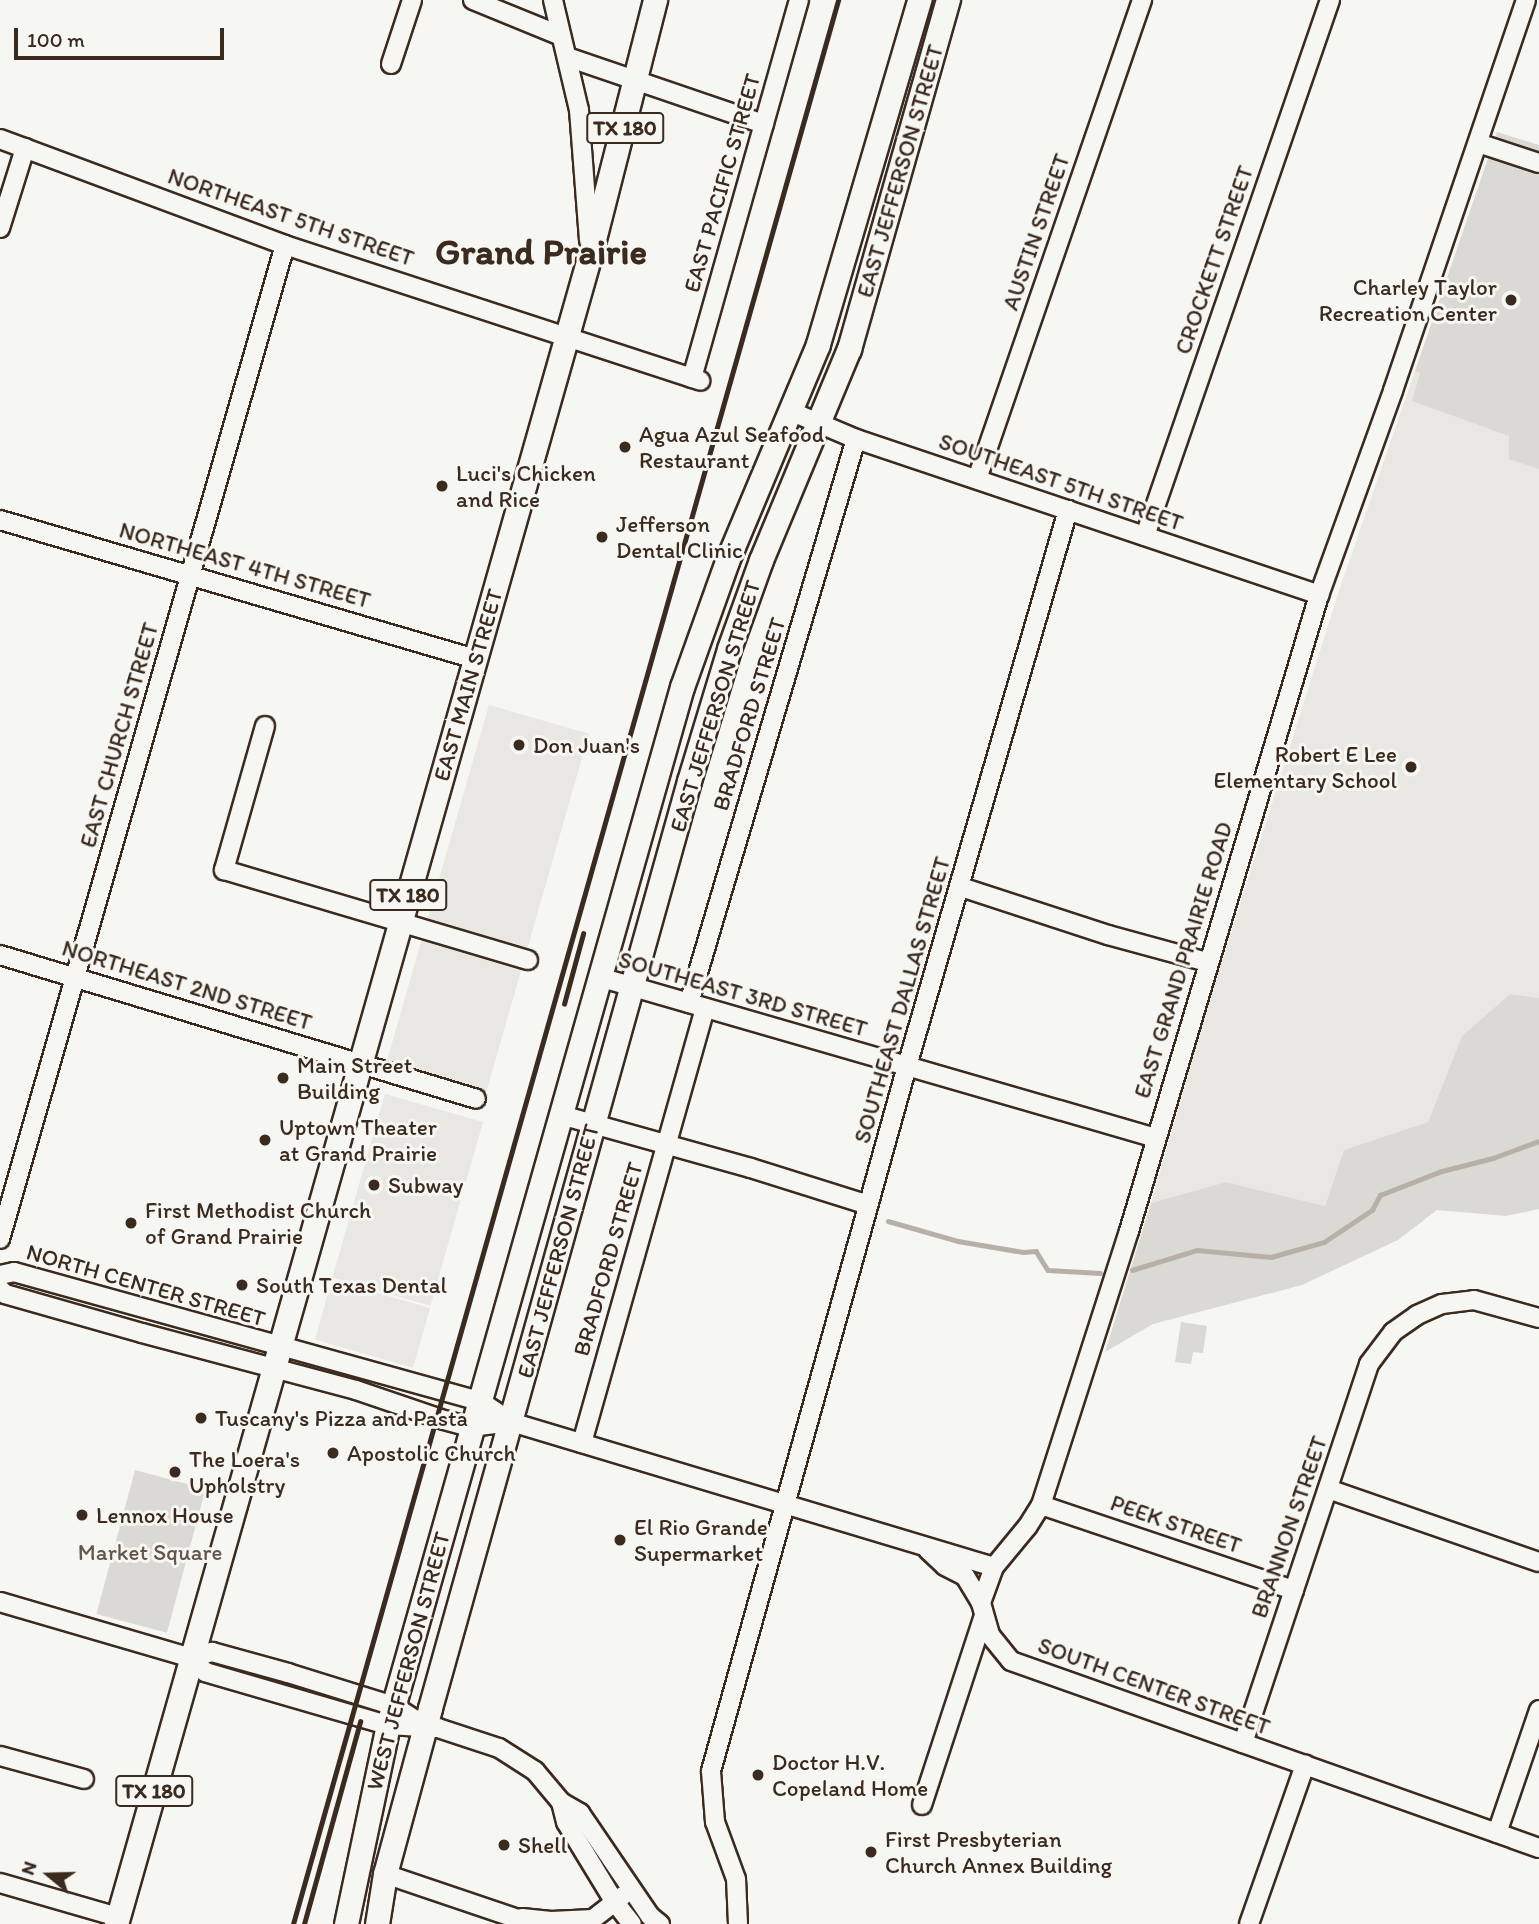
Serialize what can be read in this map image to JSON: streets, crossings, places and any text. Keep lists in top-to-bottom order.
{
  "streets": {
    "main road": [
      "TX 180",
      "EAST JEFFERSON STREET",
      "EAST MAIN STREET",
      "WEST JEFFERSON STREET"
    ],
    "street": [
      "EAST PACIFIC STREET",
      "NORTHEAST 5TH STREET",
      "AUSTIN STREET",
      "CROCKETT STREET",
      "SOUTHEAST 5TH STREET",
      "NORTHEAST 4TH STREET",
      "BRADFORD STREET",
      "EAST CHURCH STREET",
      "EAST GRAND PRAIRIE ROAD",
      "NORTHEAST 2ND STREET",
      "SOUTHEAST 3RD STREET",
      "SOUTHEAST DALLAS STREET",
      "NORTH CENTER STREET",
      "PEEK STREET",
      "BRANNON STREET",
      "SOUTH CENTER STREET"
    ]
  },
  "crossings": [
    ["TX 180", "EAST MAIN STREET"],
    ["TX 180", "NORTH CENTER STREET"],
    ["EAST JEFFERSON STREET", "SOUTHEAST 5TH STREET"],
    ["EAST JEFFERSON STREET", "SOUTHEAST 3RD STREET"],
    ["EAST JEFFERSON STREET", "WEST JEFFERSON STREET"],
    ["EAST PACIFIC STREET", "NORTHEAST 5TH STREET"],
    ["EAST PACIFIC STREET", "EAST MAIN STREET"],
    ["NORTHEAST 5TH STREET", "EAST MAIN STREET"],
    ["NORTHEAST 5TH STREET", "EAST CHURCH STREET"],
    ["AUSTIN STREET", "SOUTHEAST 5TH STREET"],
    ["CROCKETT STREET", "SOUTHEAST 5TH STREET"],
    ["SOUTHEAST 5TH STREET", "BRADFORD STREET"],
    ["SOUTHEAST 5TH STREET", "EAST GRAND PRAIRIE ROAD"],
    ["SOUTHEAST 5TH STREET", "SOUTHEAST DALLAS STREET"],
    ["NORTHEAST 4TH STREET", "EAST MAIN STREET"],
    ["NORTHEAST 4TH STREET", "EAST CHURCH STREET"],
    ["EAST MAIN STREET", "NORTHEAST 2ND STREET"],
    ["EAST MAIN STREET", "NORTH CENTER STREET"],
    ["BRADFORD STREET", "SOUTHEAST 3RD STREET"],
    ["EAST CHURCH STREET", "NORTHEAST 2ND STREET"],
    ["EAST GRAND PRAIRIE ROAD", "SOUTHEAST 3RD STREET"],
    ["EAST GRAND PRAIRIE ROAD", "PEEK STREET"],
    ["SOUTHEAST 3RD STREET", "SOUTHEAST DALLAS STREET"],
    ["PEEK STREET", "BRANNON STREET"],
    ["BRANNON STREET", "SOUTH CENTER STREET"]
  ],
  "districts": ["Grand Prairie"],
  "parks": ["Market Square"],
  "places": [
    "Charley Taylor Recreation Center",
    "Agua Azul Seafood Restaurant",
    "Luci's Chicken and Rice",
    "Jefferson Dental Clinic",
    "Don Juan's",
    "Robert E Lee Elementary School",
    "Main Street Building",
    "Uptown Theater at Grand Prairie",
    "Subway",
    "First Methodist Church of Grand Prairie",
    "South Texas Dental",
    "Tuscany's Pizza and Pasta",
    "Apostolic Church",
    "The Loera's Upholstry",
    "Lennox House",
    "El Rio Grande Supermarket",
    "Doctor H.V. Copeland Home",
    "Shell",
    "First Presbyterian Church Annex Building"
  ],
  "scale_bar": "100 m",
  "north": "left"
}
